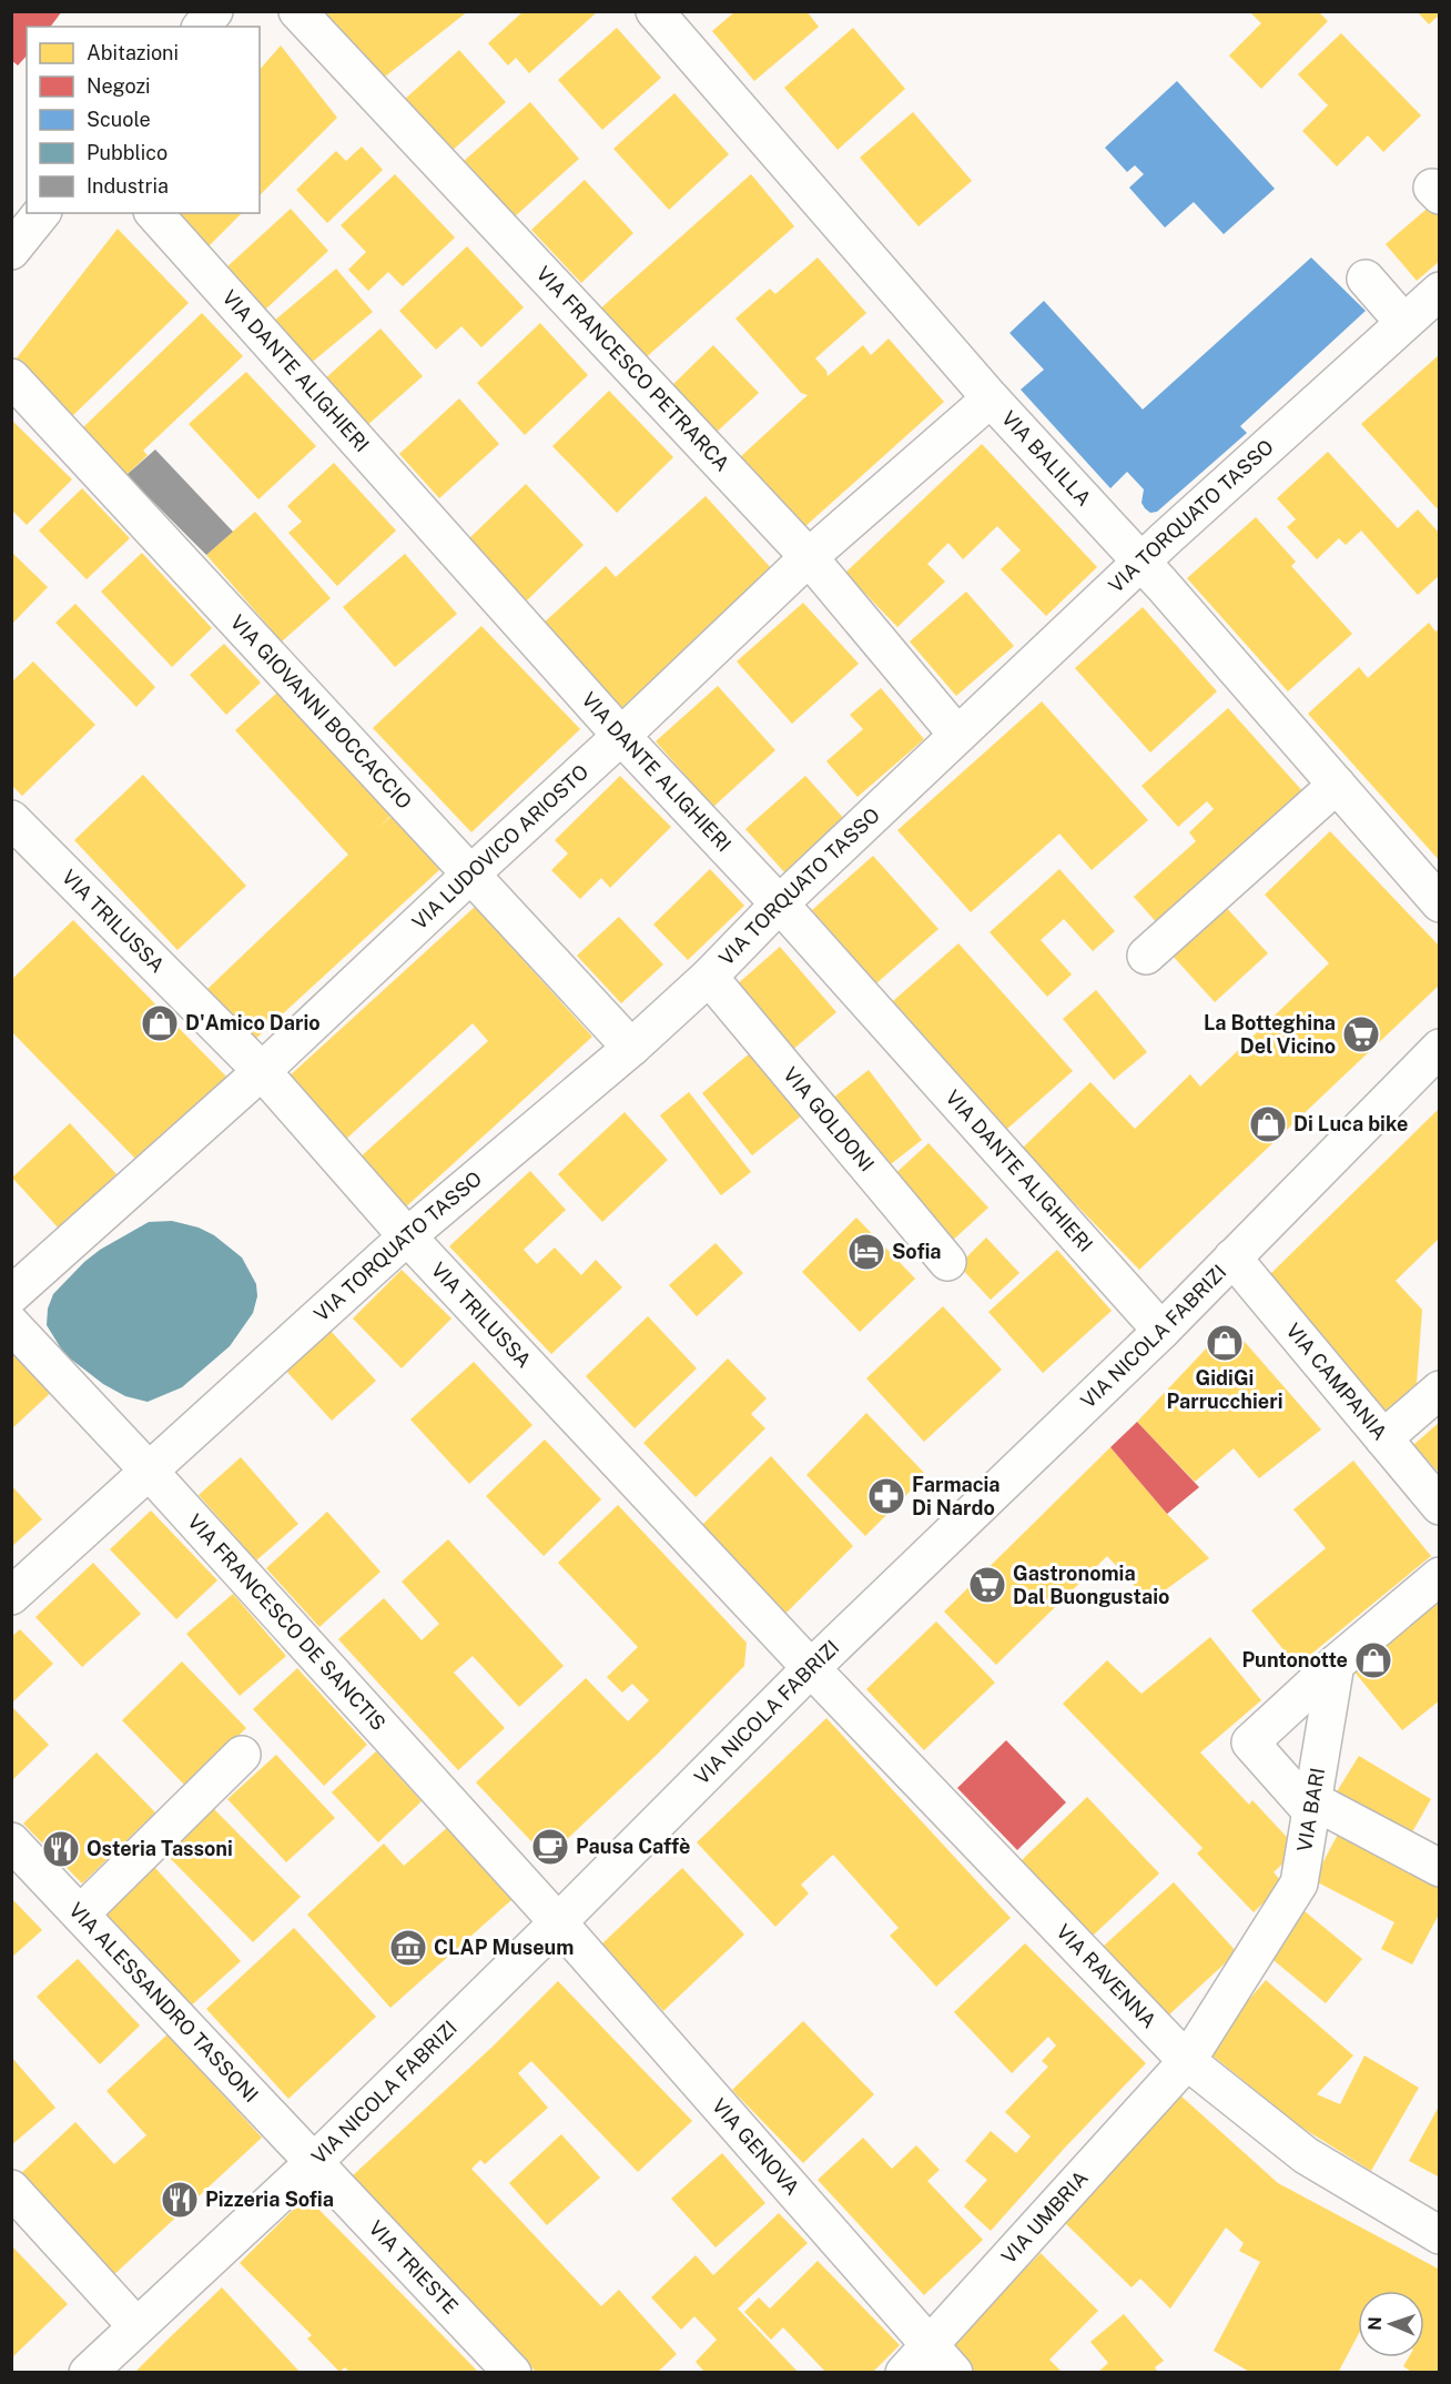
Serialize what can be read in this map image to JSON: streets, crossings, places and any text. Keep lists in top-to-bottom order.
{
  "streets": {
    "street": [
      "VIA FRANCESCO PETRARCA",
      "VIA DANTE ALIGHIERI",
      "VIA BALILLA",
      "VIA TORQUATO TASSO",
      "VIA GIOVANNI BOCCACCIO",
      "VIA LUDOVICO ARIOSTO",
      "VIA TRILUSSA",
      "VIA GOLDONI",
      "VIA NICOLA FABRIZI",
      "VIA CAMPANIA",
      "VIA FRANCESCO DE SANCTIS",
      "VIA BARI",
      "VIA RAVENNA",
      "VIA ALESSANDRO TASSONI",
      "VIA GENOVA",
      "VIA UMBRIA",
      "VIA TRIESTE"
    ]
  },
  "crossings": [
    ["VIA FRANCESCO PETRARCA", "VIA TORQUATO TASSO"],
    ["VIA FRANCESCO PETRARCA", "VIA LUDOVICO ARIOSTO"],
    ["VIA DANTE ALIGHIERI", "VIA TORQUATO TASSO"],
    ["VIA DANTE ALIGHIERI", "VIA LUDOVICO ARIOSTO"],
    ["VIA DANTE ALIGHIERI", "VIA NICOLA FABRIZI"],
    ["VIA BALILLA", "VIA TORQUATO TASSO"],
    ["VIA BALILLA", "VIA LUDOVICO ARIOSTO"],
    ["VIA TORQUATO TASSO", "VIA GIOVANNI BOCCACCIO"],
    ["VIA TORQUATO TASSO", "VIA TRILUSSA"],
    ["VIA TORQUATO TASSO", "VIA GOLDONI"],
    ["VIA TORQUATO TASSO", "VIA FRANCESCO DE SANCTIS"],
    ["VIA GIOVANNI BOCCACCIO", "VIA LUDOVICO ARIOSTO"],
    ["VIA LUDOVICO ARIOSTO", "VIA TRILUSSA"],
    ["VIA TRILUSSA", "VIA NICOLA FABRIZI"],
    ["VIA TRILUSSA", "VIA RAVENNA"],
    ["VIA NICOLA FABRIZI", "VIA CAMPANIA"],
    ["VIA NICOLA FABRIZI", "VIA FRANCESCO DE SANCTIS"],
    ["VIA NICOLA FABRIZI", "VIA RAVENNA"],
    ["VIA NICOLA FABRIZI", "VIA ALESSANDRO TASSONI"],
    ["VIA NICOLA FABRIZI", "VIA GENOVA"],
    ["VIA NICOLA FABRIZI", "VIA TRIESTE"],
    ["VIA FRANCESCO DE SANCTIS", "VIA GENOVA"],
    ["VIA BARI", "VIA RAVENNA"],
    ["VIA BARI", "VIA UMBRIA"],
    ["VIA RAVENNA", "VIA UMBRIA"],
    ["VIA ALESSANDRO TASSONI", "VIA TRIESTE"],
    ["VIA GENOVA", "VIA UMBRIA"]
  ],
  "places": {
    "shop": [
      "D'Amico Dario",
      "Di Luca bike",
      "GidiGi Parrucchieri",
      "Puntonotte"
    ],
    "supermarket": ["La Botteghina Del Vicino", "Gastronomia Dal Buongustaio"],
    "hotel": ["Sofia"],
    "pharmacy": ["Farmacia Di Nardo"],
    "cafe": ["Pausa Caffè"],
    "restaurant": ["Osteria Tassoni", "Pizzeria Sofia"],
    "museum": ["CLAP Museum"]
  },
  "legend": [
    "Abitazioni",
    "Negozi",
    "Scuole",
    "Pubblico",
    "Industria"
  ],
  "north": "left"
}
